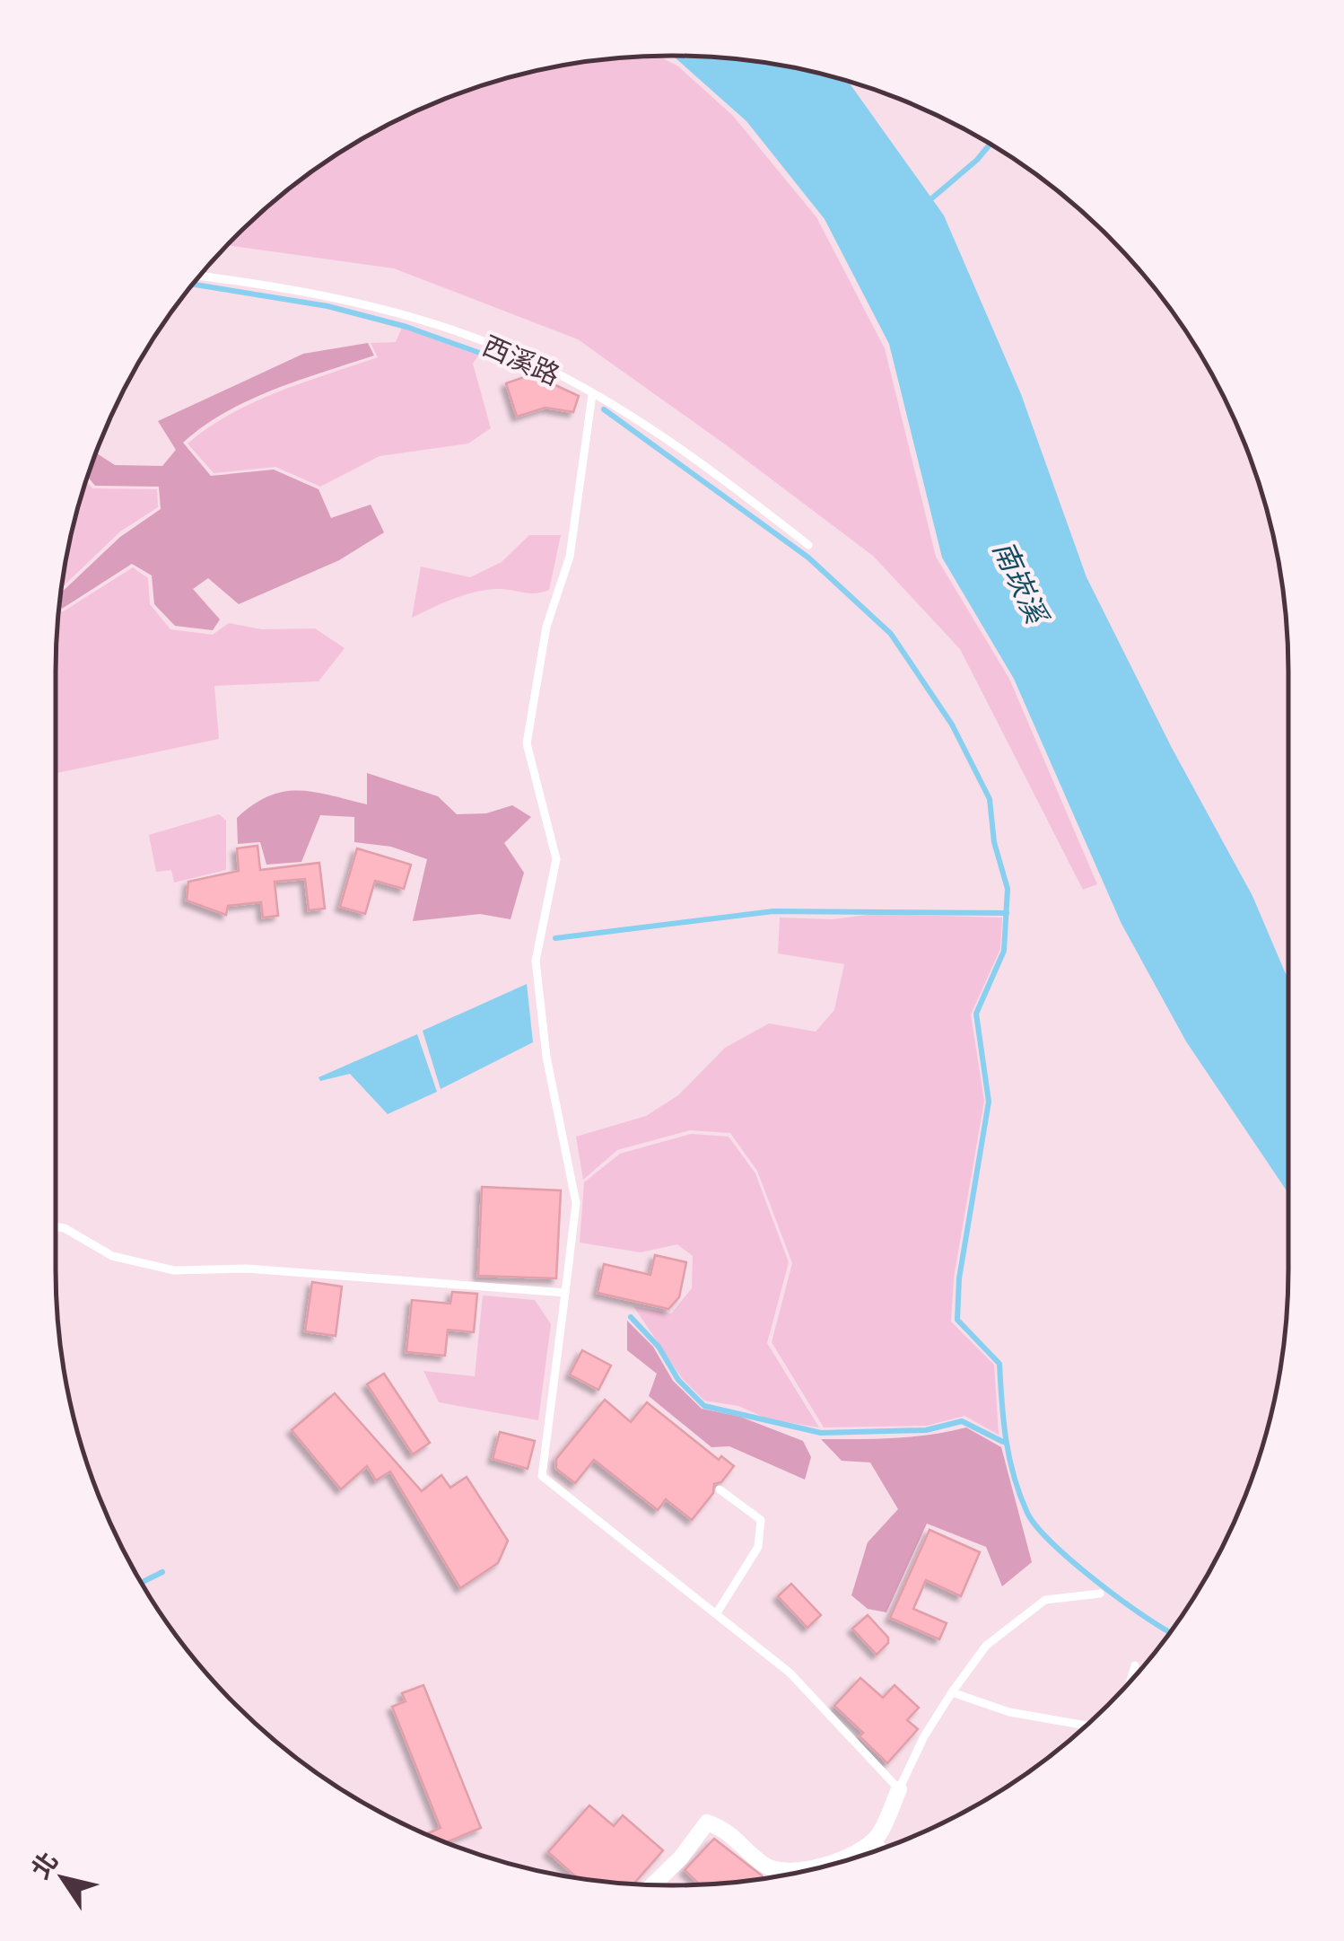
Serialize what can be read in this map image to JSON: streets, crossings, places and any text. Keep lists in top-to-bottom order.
{
  "streets": {
    "lane": ["西溪路"]
  },
  "water": ["南崁溪"],
  "north": "top left"
}
